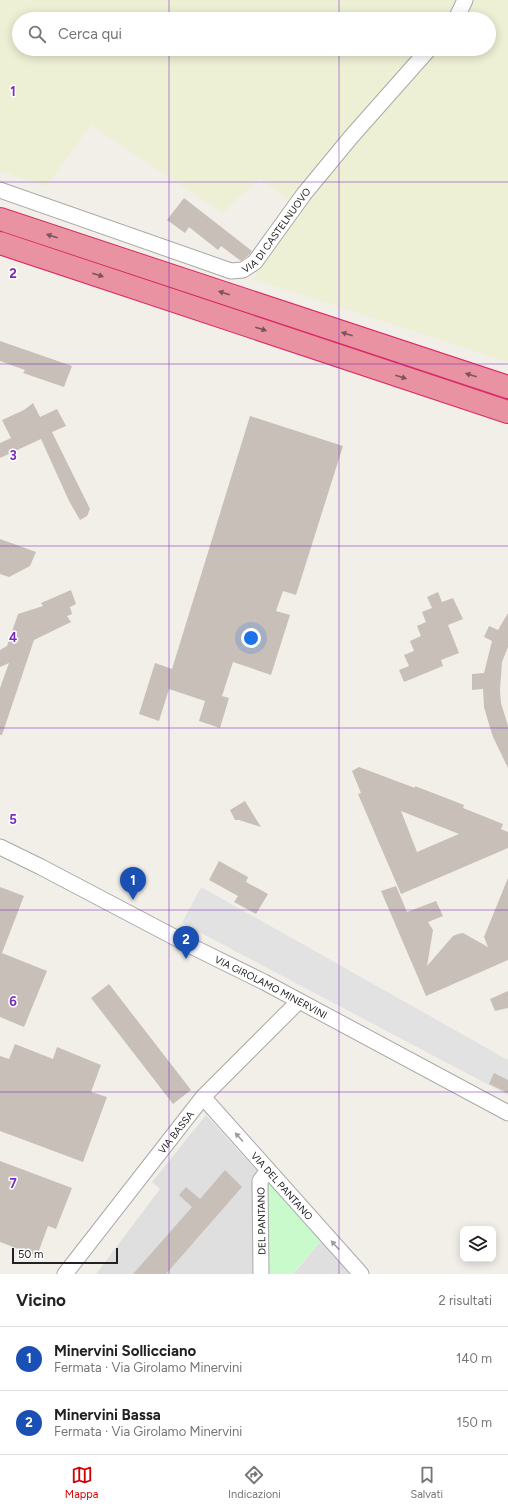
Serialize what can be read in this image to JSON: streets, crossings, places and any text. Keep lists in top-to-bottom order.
{
  "streets": {
    "street": [
      "VIA DI CASTELNUOVO",
      "VIA GIROLAMO MINERVINI",
      "VIA BASSA",
      "VIA DEL PANTANO",
      "DEL PANTANO"
    ]
  },
  "crossings": [
    ["VIA GIROLAMO MINERVINI", "VIA BASSA"],
    ["VIA BASSA", "VIA DEL PANTANO"],
    ["VIA DEL PANTANO", "DEL PANTANO"]
  ],
  "one_way": ["VIA DEL PANTANO"],
  "scale_bar": "50 m",
  "page": {
    "search": "Cerca qui",
    "pins": ["1", "2"],
    "scale": "50 m",
    "heading": ["Vicino", "2 risultati"],
    "list": [
      {
        "mark": "1",
        "name": "Minervini Sollicciano",
        "note": "Fermata · Via Girolamo Minervini",
        "value": "140 m"
      },
      {
        "mark": "2",
        "name": "Minervini Bassa",
        "note": "Fermata · Via Girolamo Minervini",
        "value": "150 m"
      }
    ],
    "nav": ["Mappa", "Indicazioni", "Salvati"]
  },
  "grid": {
    "rows": [
      "1",
      "2",
      "3",
      "4",
      "5",
      "6",
      "7"
    ]
  }
}
